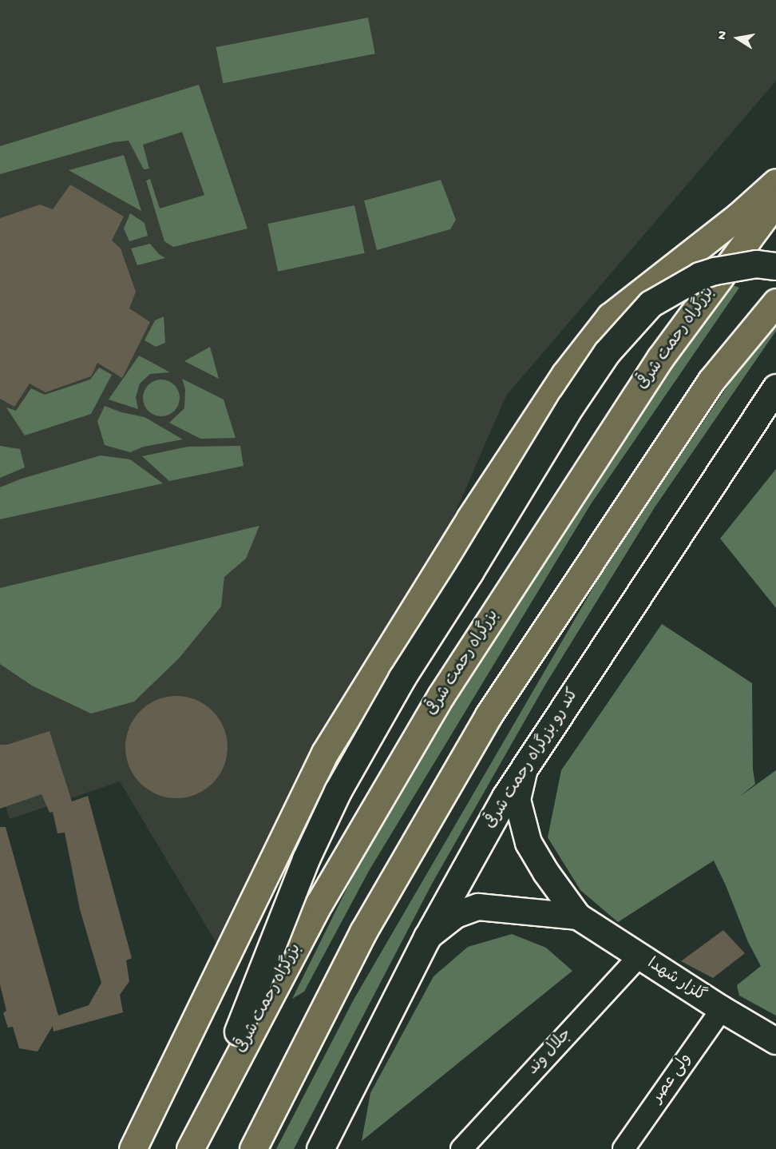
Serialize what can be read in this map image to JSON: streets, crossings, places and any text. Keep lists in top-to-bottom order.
{
  "streets": {
    "highway": ["بزرگراه رحمت شرقی"],
    "main road": ["کند رو بزرگراه رحمت شرقی"],
    "street": ["گلزار شهدا", "جلال وند", "ولی عصر"]
  },
  "crossings": [
    ["کند رو بزرگراه رحمت شرقی", "گلزار شهدا"],
    ["گلزار شهدا", "جلال وند"],
    ["گلزار شهدا", "ولی عصر"]
  ],
  "north": "left"
}
